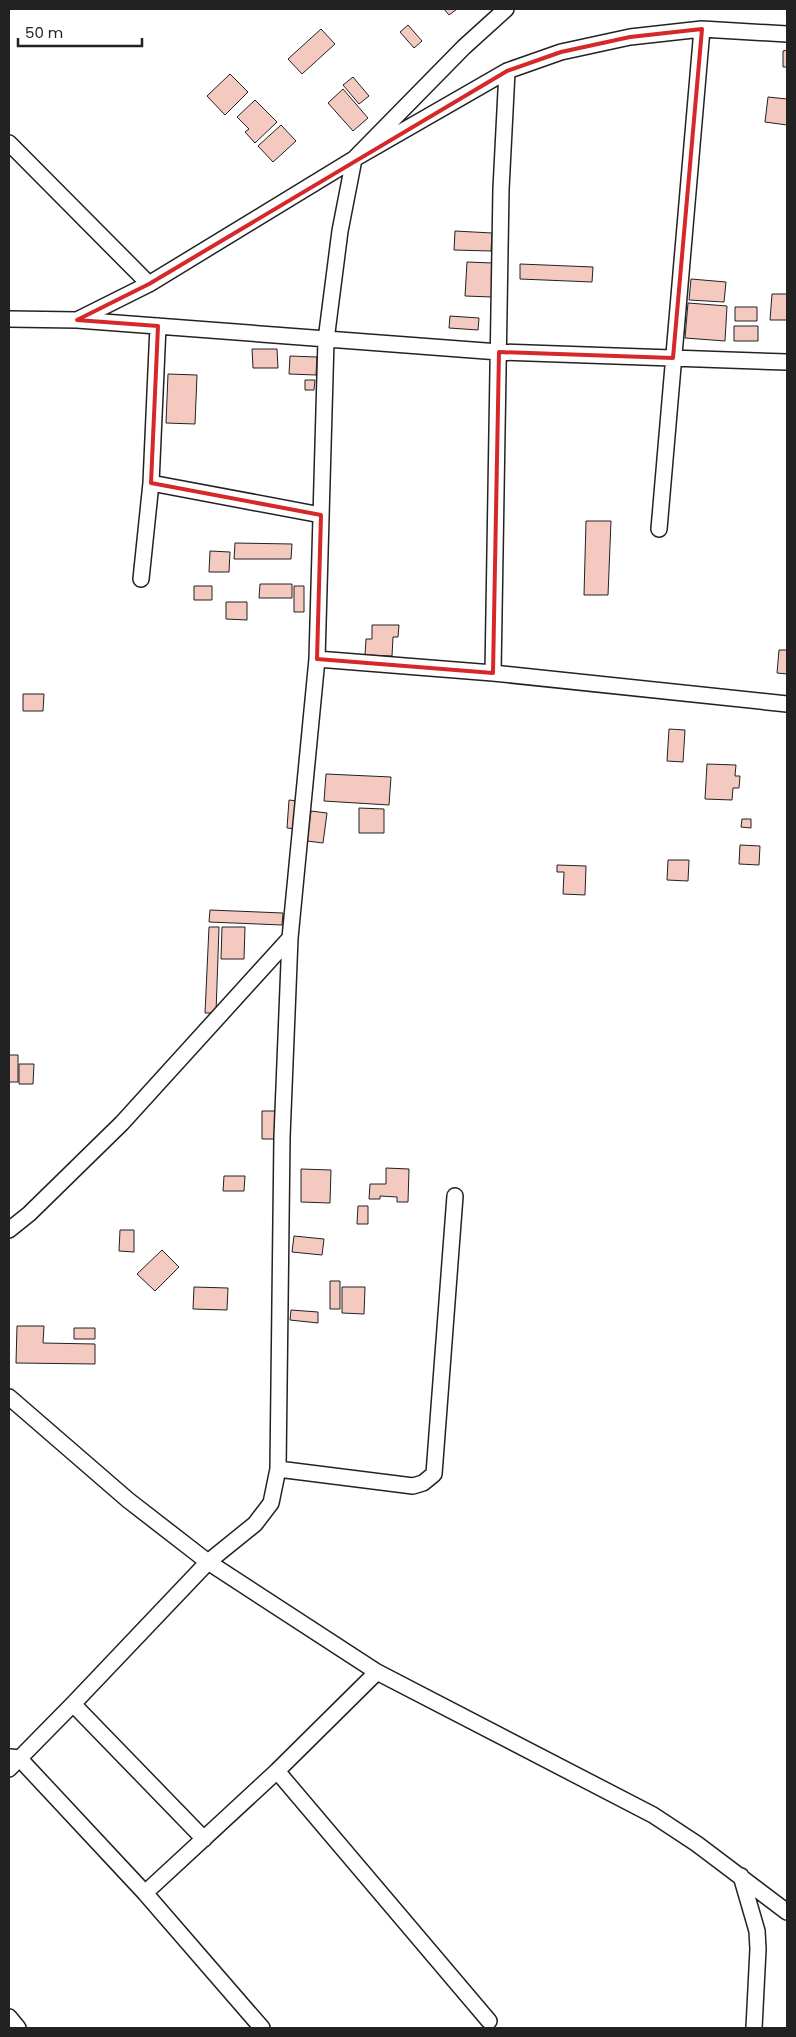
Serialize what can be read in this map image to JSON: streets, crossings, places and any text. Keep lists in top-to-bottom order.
{
  "scale_bar": "50 m"
}
